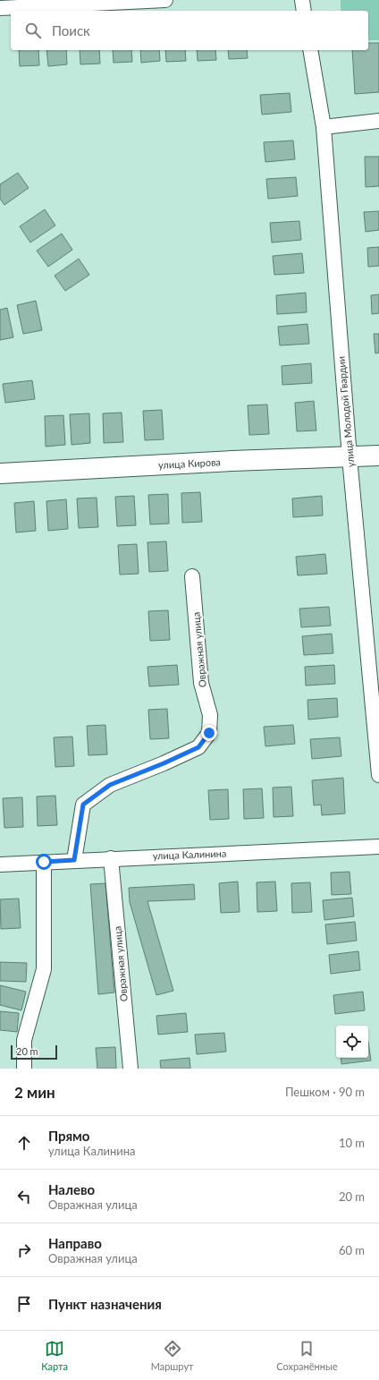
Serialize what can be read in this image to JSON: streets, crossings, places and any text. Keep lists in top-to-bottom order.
{
  "streets": {
    "street": [
      "улица Молодой Гвардии",
      "улица Кирова",
      "Овражная улица",
      "улица Калинина"
    ]
  },
  "crossings": [
    ["улица Молодой Гвардии", "улица Кирова"],
    ["Овражная улица", "улица Калинина"]
  ],
  "scale_bar": "20 m",
  "page": {
    "search": "Поиск",
    "scale": "20 m",
    "heading": ["2 мин", "Пешком · 90 m"],
    "list": [
      ["Прямо", "улица Калинина", "10 m"],
      ["Налево", "Овражная улица", "20 m"],
      ["Направо", "Овражная улица", "60 m"],
      "Пункт назначения"
    ],
    "nav": ["Карта", "Маршрут", "Сохранённые"]
  }
}
